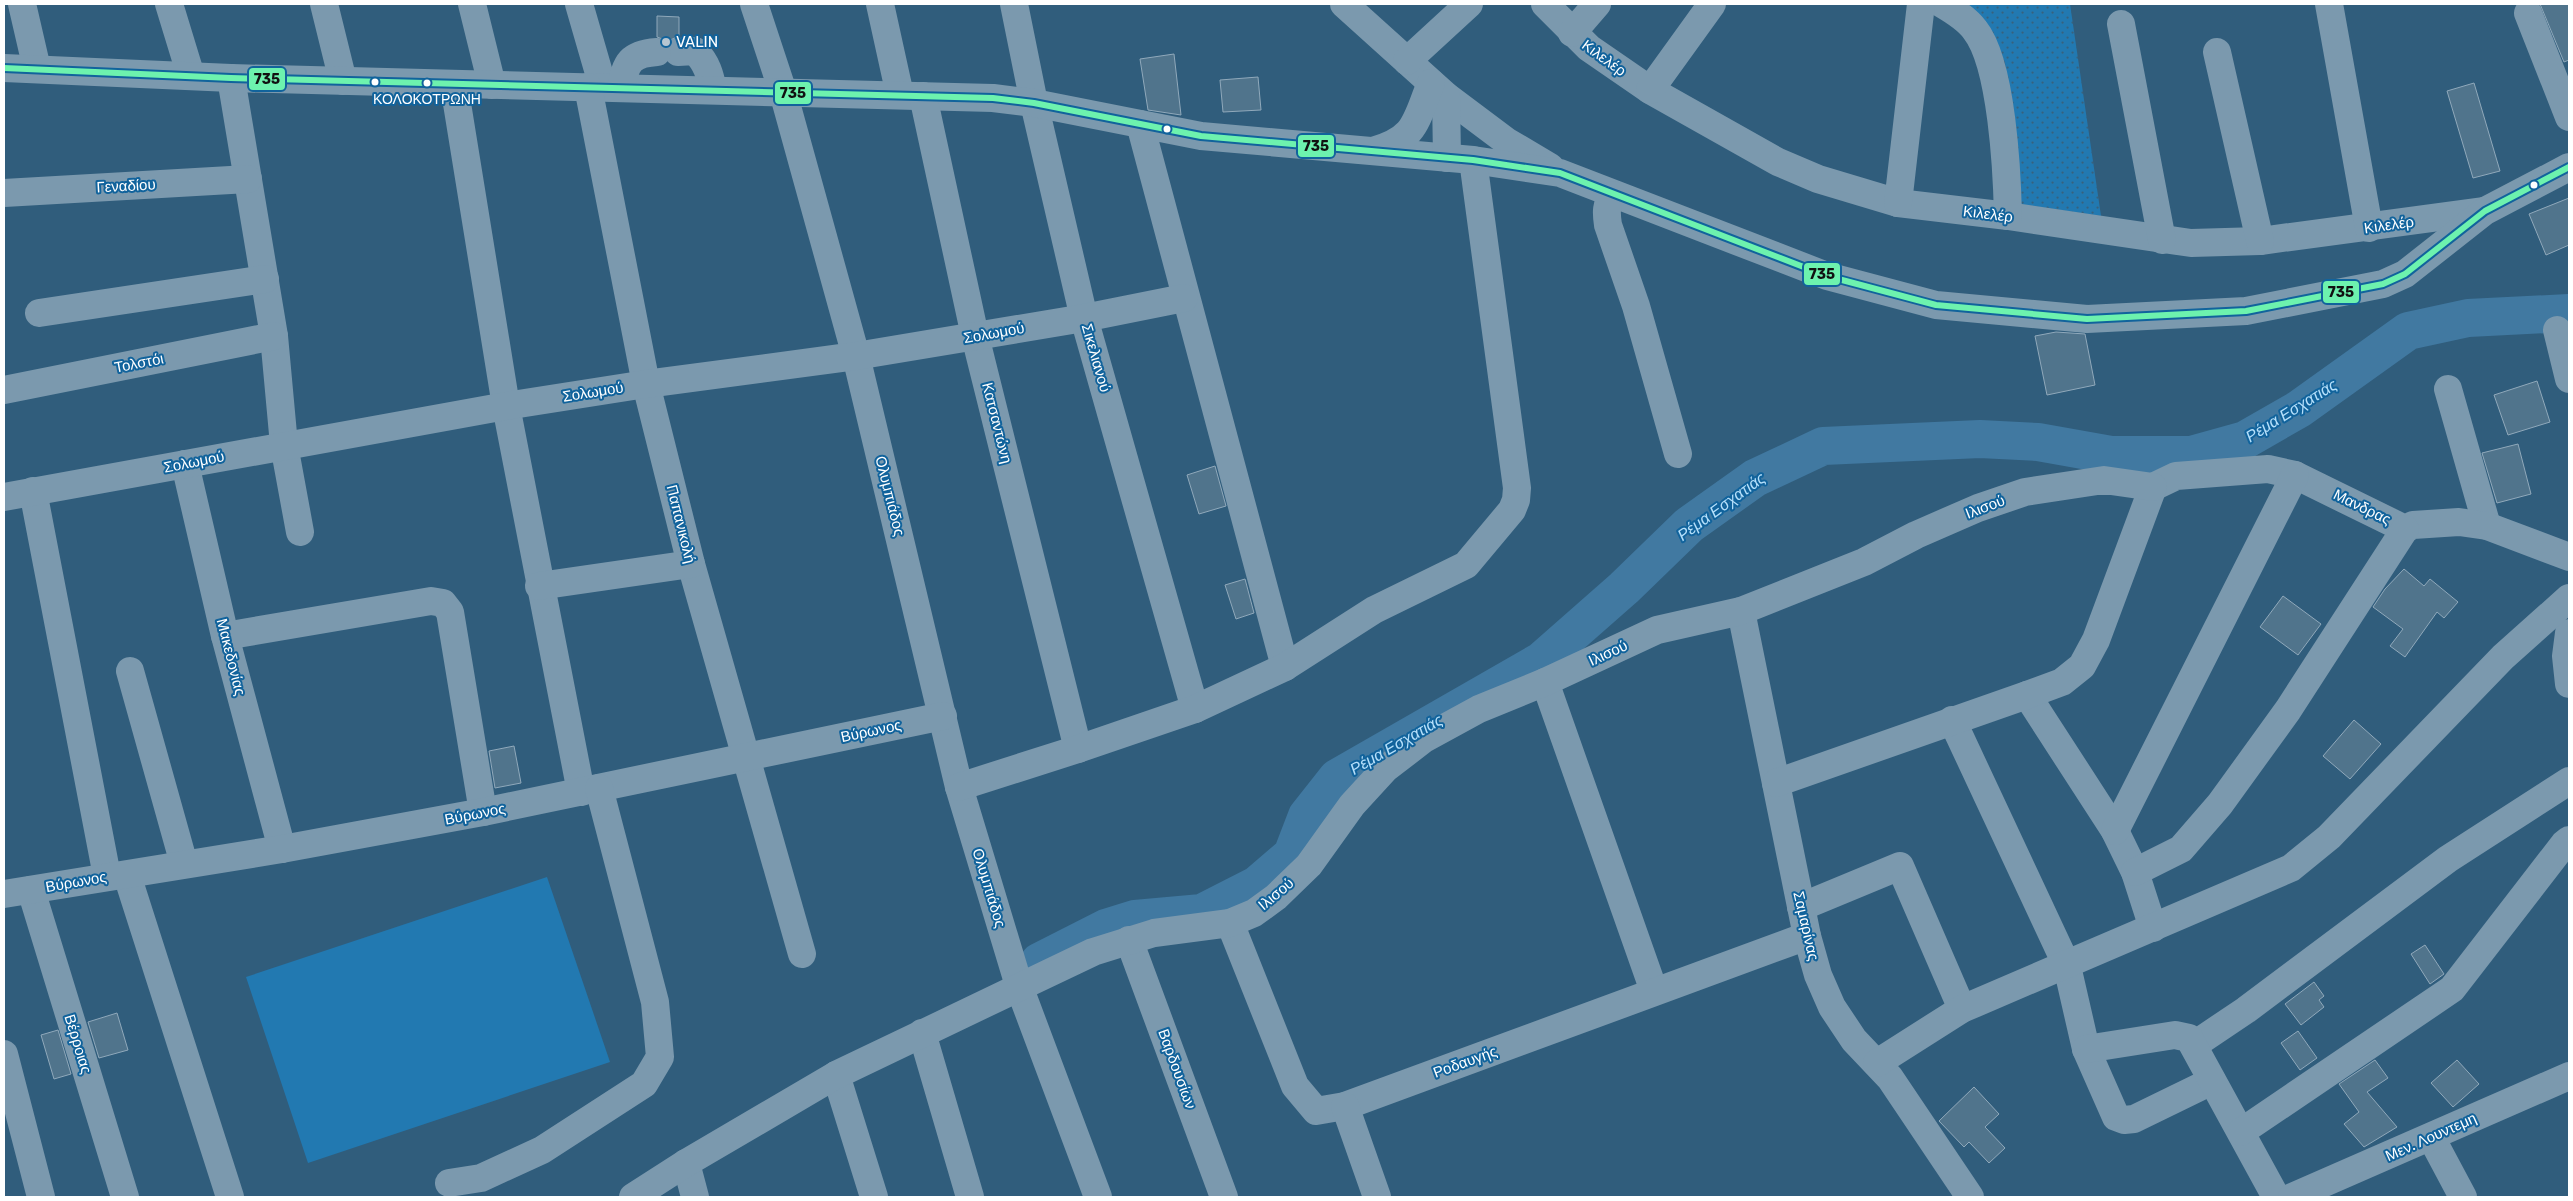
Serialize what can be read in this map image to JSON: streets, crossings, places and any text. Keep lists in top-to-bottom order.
{
  "streets": {
    "street": [
      "Κιλελέρ",
      "Γεναδίου",
      "Σολωμού",
      "Σικελιανού",
      "Τολστόι",
      "Κατσαντώνη",
      "Ολυμπιάδος",
      "Ιλισού",
      "Μανδρας",
      "Παπανικολή",
      "Μακεδονίας",
      "Βύρωνος",
      "Σαμαρίνας",
      "Βέρροιας",
      "Ροδαυγής",
      "Βαρδουσίων",
      "Μεν. Λουντεμη"
    ]
  },
  "crossings": [
    ["Σολωμού", "Σικελιανού"],
    ["Σολωμού", "Κατσαντώνη"],
    ["Σολωμού", "Ολυμπιάδος"],
    ["Σολωμού", "Παπανικολή"],
    ["Σολωμού", "Μακεδονίας"],
    ["Ολυμπιάδος", "Ιλισού"],
    ["Ολυμπιάδος", "Βύρωνος"],
    ["Ιλισού", "Μανδρας"],
    ["Ιλισού", "Σαμαρίνας"],
    ["Ιλισού", "Ροδαυγής"],
    ["Ιλισού", "Βαρδουσίων"],
    ["Παπανικολή", "Βύρωνος"],
    ["Μακεδονίας", "Βύρωνος"],
    ["Βύρωνος", "Βέρροιας"],
    ["Σαμαρίνας", "Ροδαυγής"]
  ],
  "water": ["Ρέμα Εσχατιάς"],
  "places": ["VALIN", "ΚΟΛΟΚΟΤΡΩΝΗ"],
  "lines": ["transit line 735"]
}
